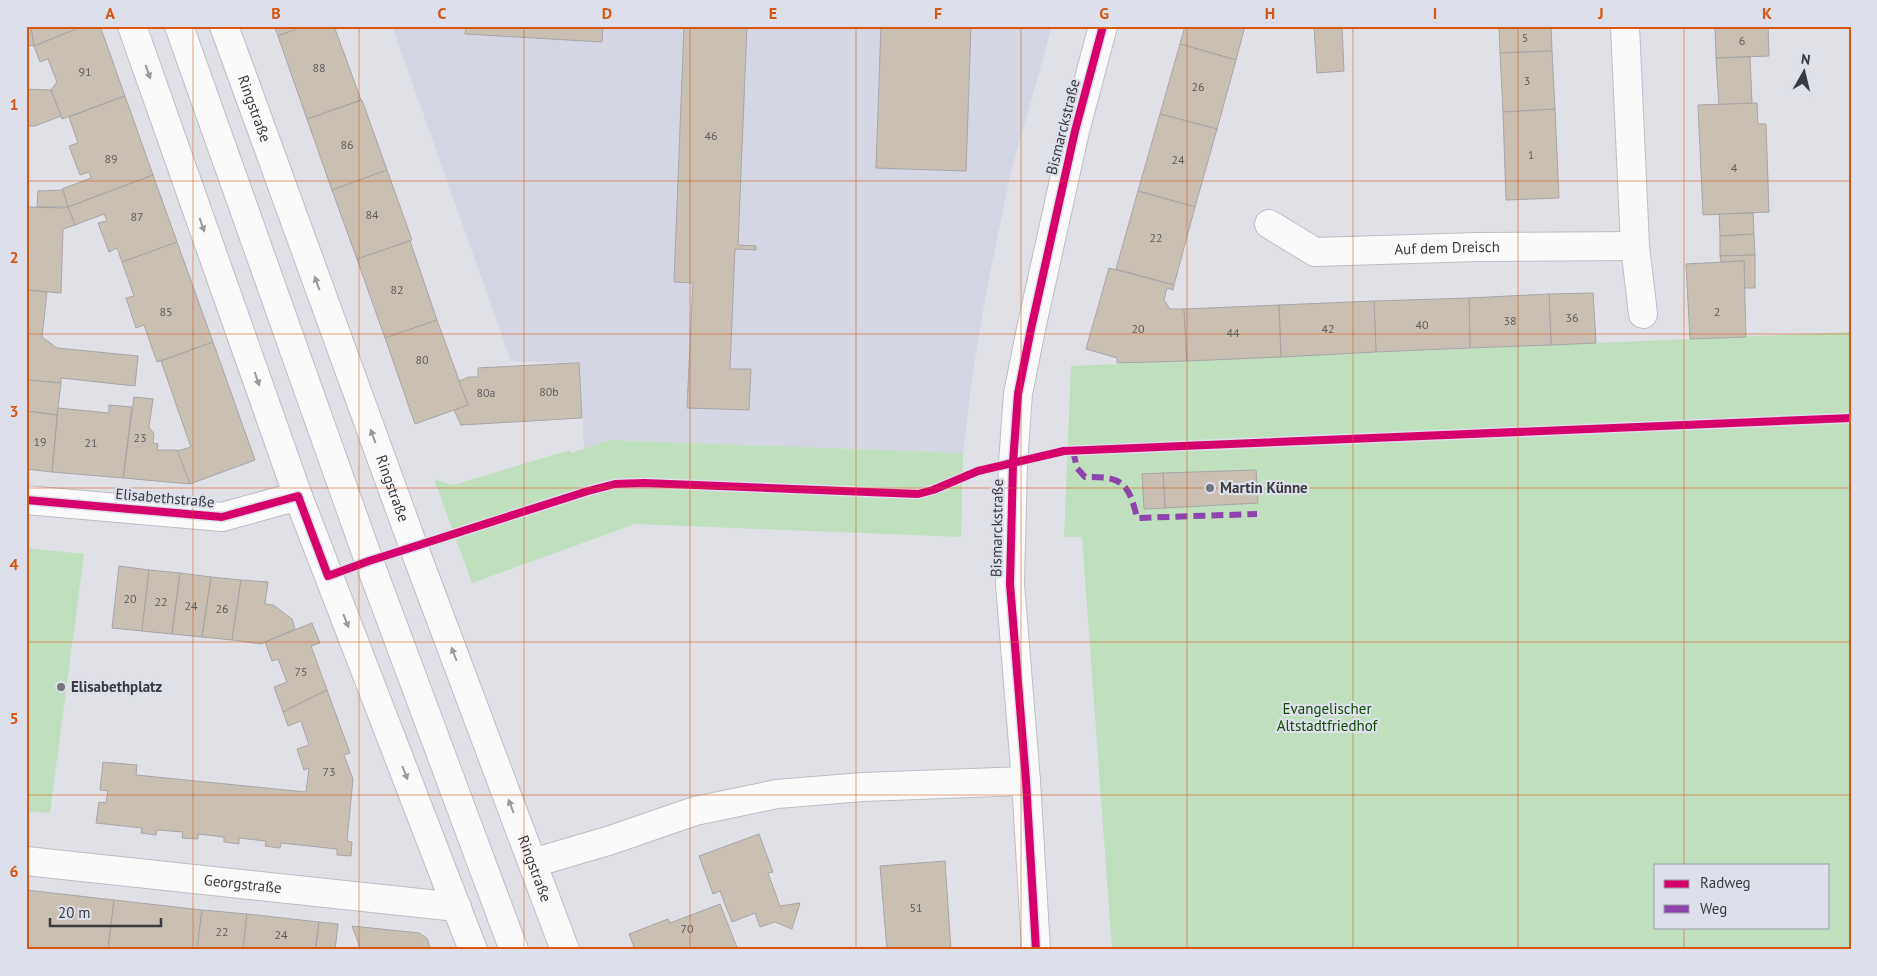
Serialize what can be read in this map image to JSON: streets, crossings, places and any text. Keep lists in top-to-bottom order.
{
  "streets": {
    "street": [
      "Ringstraße",
      "Bismarckstraße",
      "Auf dem Dreisch",
      "Elisabethstraße",
      "Georgstraße"
    ]
  },
  "parks": ["Evangelischer Altstadtfriedhof"],
  "places": ["Martin Künne", "Elisabethplatz"],
  "house_numbers": [
    "5",
    "6",
    "88",
    "91",
    "3",
    "26",
    "46",
    "86",
    "1",
    "89",
    "24",
    "4",
    "84",
    "87",
    "22",
    "82",
    "85",
    "2",
    "36",
    "38",
    "40",
    "20",
    "42",
    "44",
    "80",
    "80b",
    "80a",
    "23",
    "19",
    "21",
    "20",
    "22",
    "24",
    "26",
    "75",
    "73",
    "51",
    "70",
    "22",
    "24"
  ],
  "legend": ["Radweg", "Weg"],
  "scale_bar": "20 m",
  "north": "top",
  "grid": {
    "columns": [
      "A",
      "B",
      "C",
      "D",
      "E",
      "F",
      "G",
      "H",
      "I",
      "J",
      "K"
    ],
    "rows": [
      "1",
      "2",
      "3",
      "4",
      "5",
      "6"
    ]
  }
}
